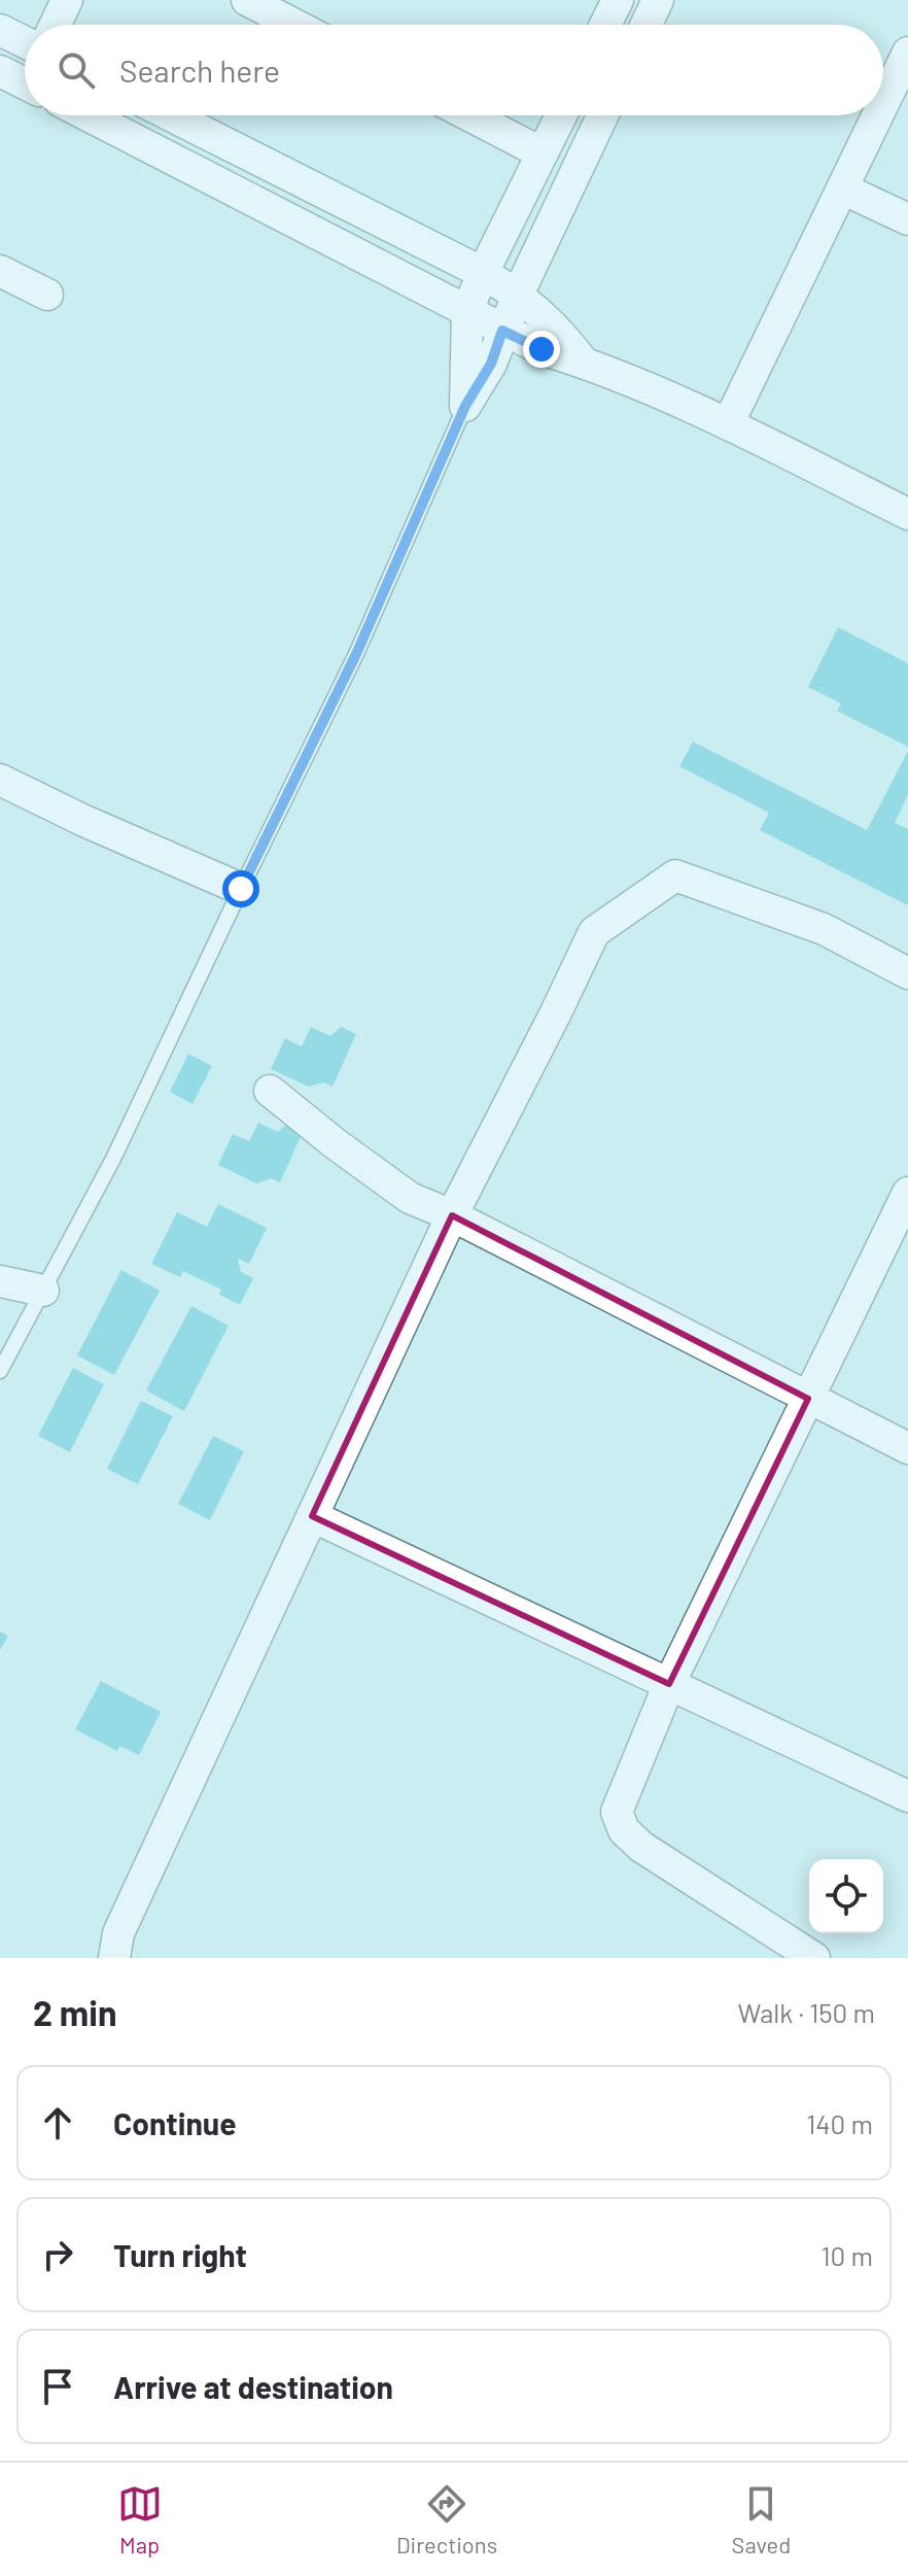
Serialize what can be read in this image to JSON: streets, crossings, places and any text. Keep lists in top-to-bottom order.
{
  "page": {
    "search": "Search here",
    "heading": ["2 min", "Walk · 150 m"],
    "list": [
      ["Continue", "140 m"],
      ["Turn right", "10 m"],
      "Arrive at destination"
    ],
    "nav": ["Map", "Directions", "Saved"]
  }
}
